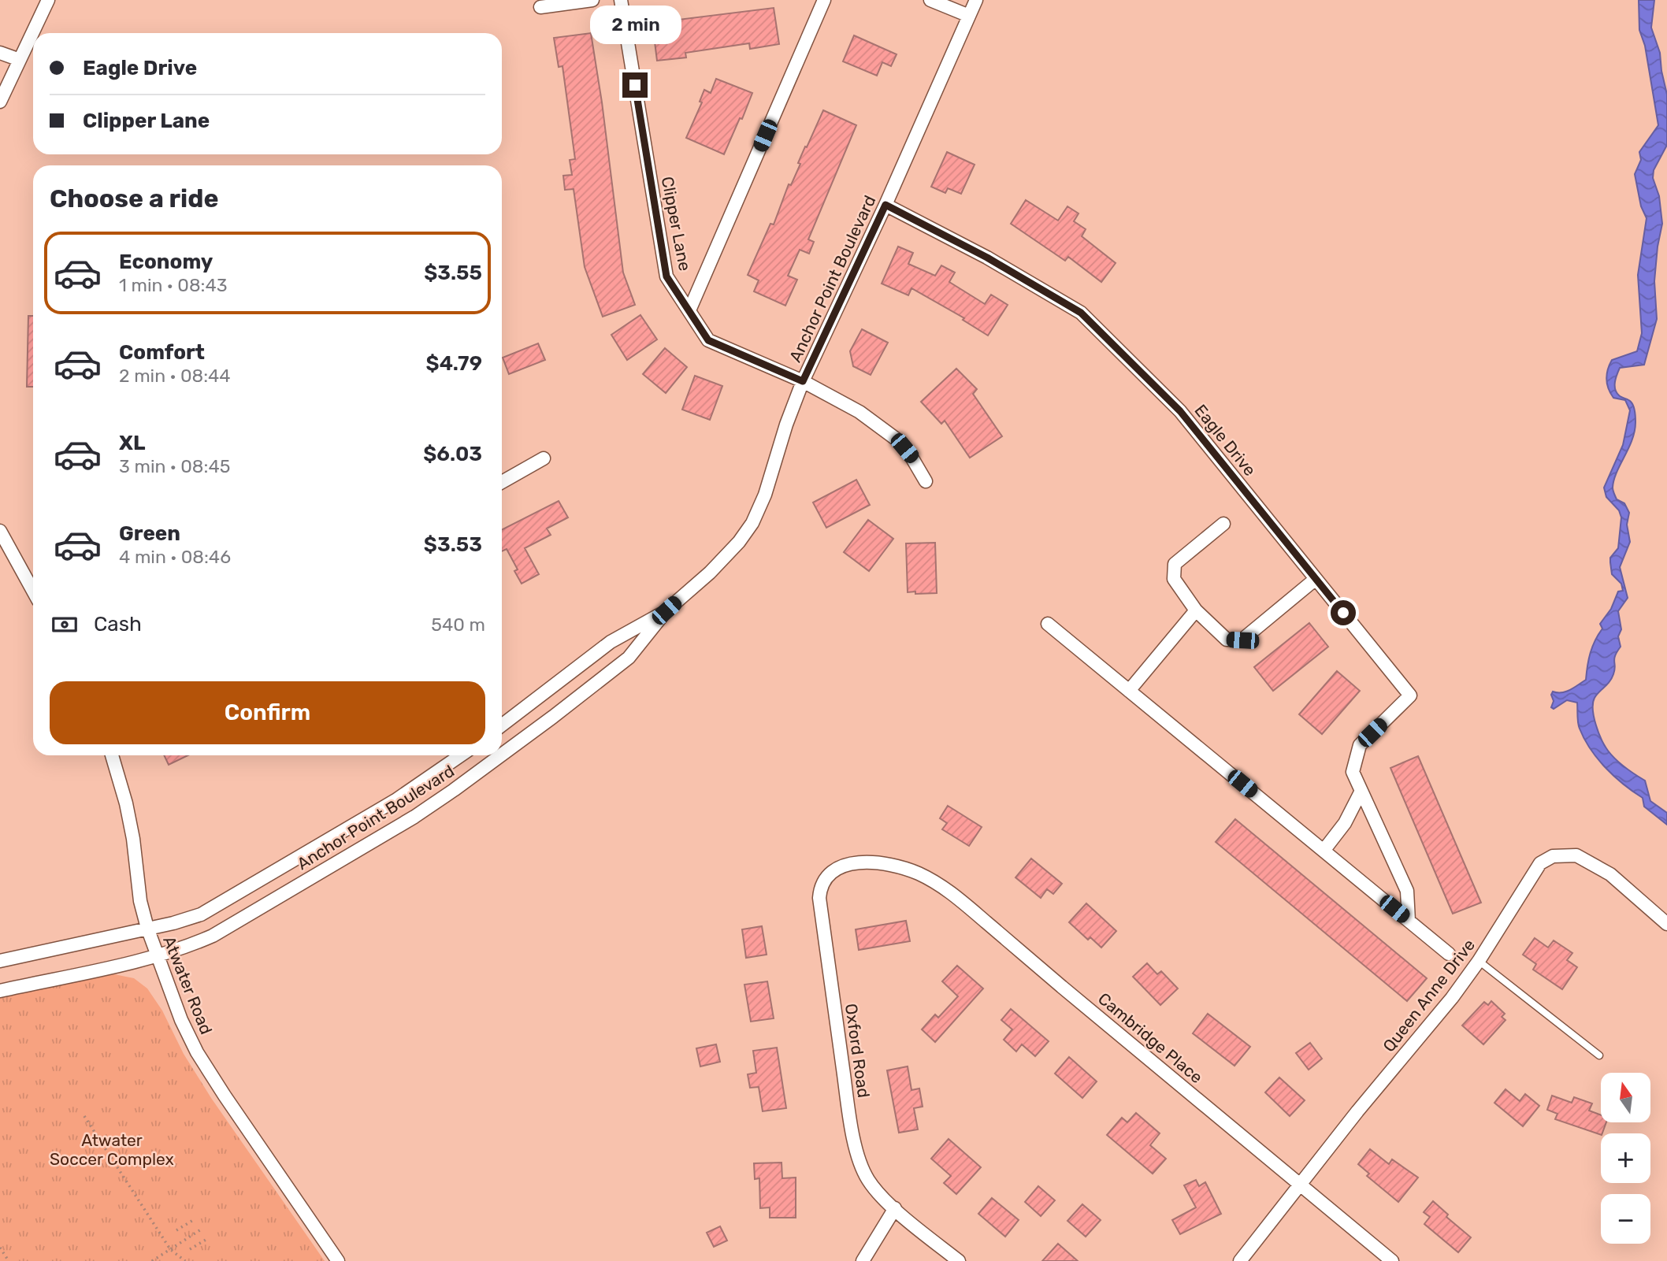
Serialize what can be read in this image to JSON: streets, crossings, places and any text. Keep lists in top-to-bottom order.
{
  "streets": {
    "street": [
      "Clipper Lane",
      "Anchor Point Boulevard",
      "Eagle Drive",
      "Atwater Road",
      "Queen Anne Drive",
      "Cambridge Place",
      "Oxford Road"
    ]
  },
  "crossings": [
    ["Clipper Lane", "Anchor Point Boulevard"],
    ["Anchor Point Boulevard", "Eagle Drive"],
    ["Anchor Point Boulevard", "Atwater Road"],
    ["Queen Anne Drive", "Cambridge Place"],
    ["Cambridge Place", "Oxford Road"]
  ],
  "parks": ["Atwater Soccer Complex"],
  "north": "top",
  "page": {
    "bubble": "2 min",
    "banner": ["Eagle Drive", "Clipper Lane"],
    "heading": "Choose a ride",
    "list": [
      {
        "name": "Economy",
        "note": "1 min · 08:43",
        "value": "$3.55"
      },
      {
        "name": "Comfort",
        "note": "2 min · 08:44",
        "value": "$4.79"
      },
      {
        "name": "XL",
        "note": "3 min · 08:45",
        "value": "$6.03"
      },
      {
        "name": "Green",
        "note": "4 min · 08:46",
        "value": "$3.53"
      }
    ],
    "pay": ["Cash", "540 m"],
    "buttons": "Confirm",
    "map_buttons": ["+", "−"]
  }
}
